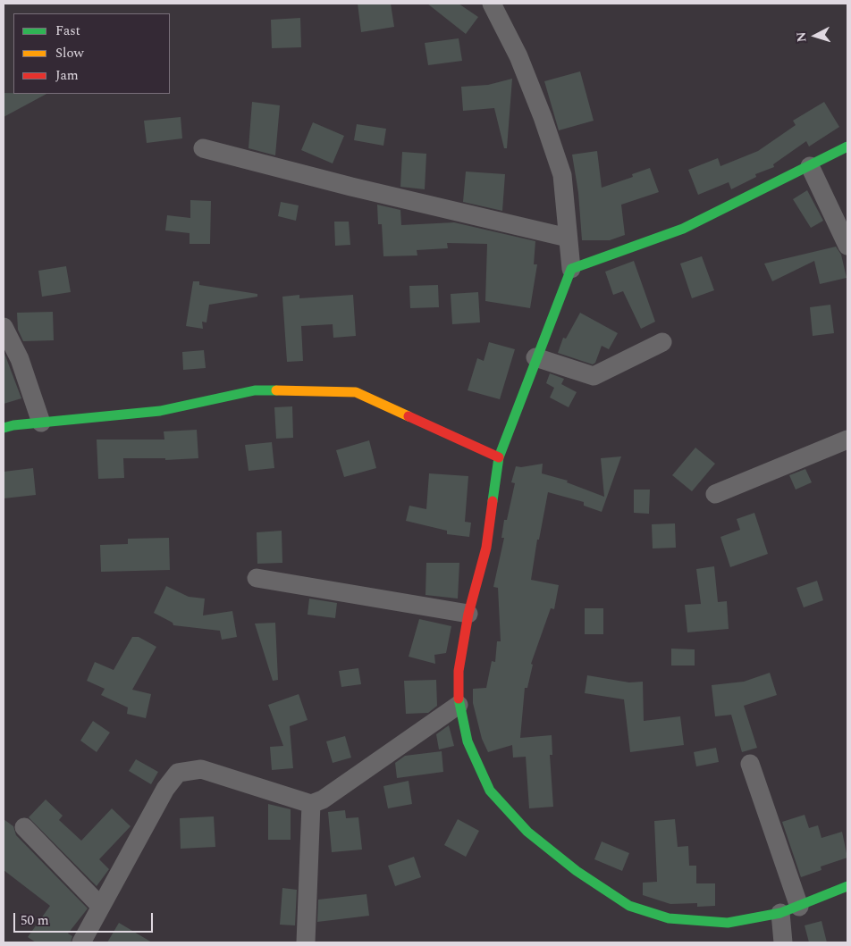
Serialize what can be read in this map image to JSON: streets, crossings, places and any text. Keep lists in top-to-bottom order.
{
  "legend": ["Fast", "Slow", "Jam"],
  "scale_bar": "50 m",
  "north": "left"
}
